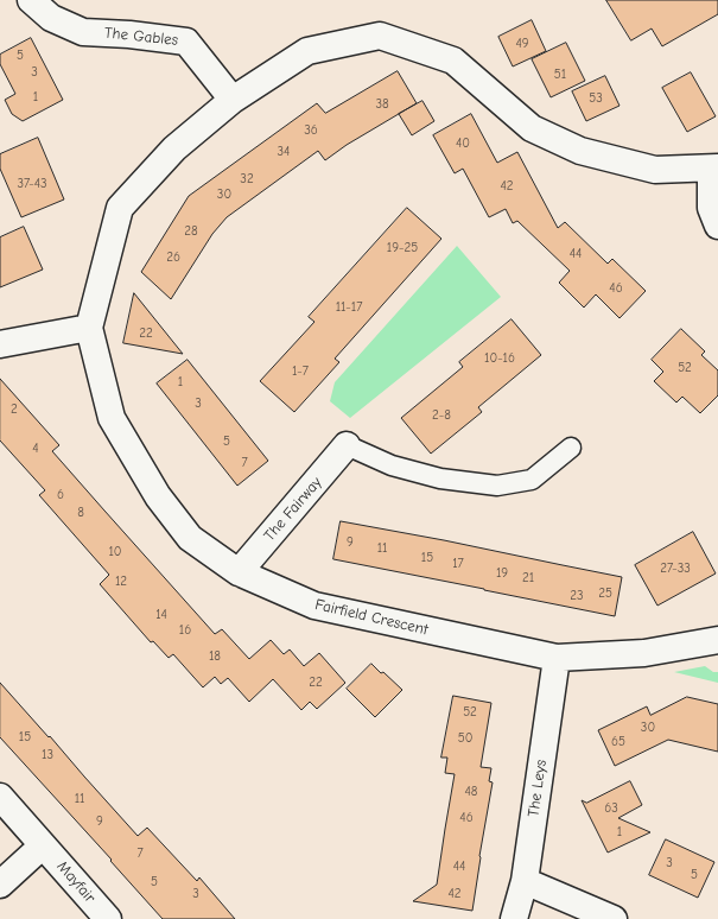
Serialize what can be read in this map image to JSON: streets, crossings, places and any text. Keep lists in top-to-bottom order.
{
  "streets": {
    "street": [
      "The Gables",
      "The Fairway",
      "Fairfield Crescent",
      "The Leys",
      "Mayfair"
    ]
  },
  "crossings": [
    ["The Fairway", "Fairfield Crescent"],
    ["Fairfield Crescent", "The Leys"]
  ],
  "house_numbers": [
    "49",
    "5",
    "3",
    "51",
    "1",
    "53",
    "38",
    "36",
    "40",
    "34",
    "32",
    "37-43",
    "42",
    "30",
    "28",
    "19-25",
    "44",
    "26",
    "46",
    "11-17",
    "22",
    "10-16",
    "52",
    "1-7",
    "1",
    "3",
    "2",
    "2-8",
    "5",
    "4",
    "7",
    "6",
    "8",
    "9",
    "11",
    "10",
    "15",
    "17",
    "27-33",
    "19",
    "21",
    "12",
    "25",
    "23",
    "14",
    "16",
    "18",
    "22",
    "52",
    "30",
    "15",
    "50",
    "65",
    "13",
    "48",
    "11",
    "63",
    "46",
    "9",
    "1",
    "7",
    "3",
    "44",
    "5",
    "5",
    "3",
    "42"
  ]
}
